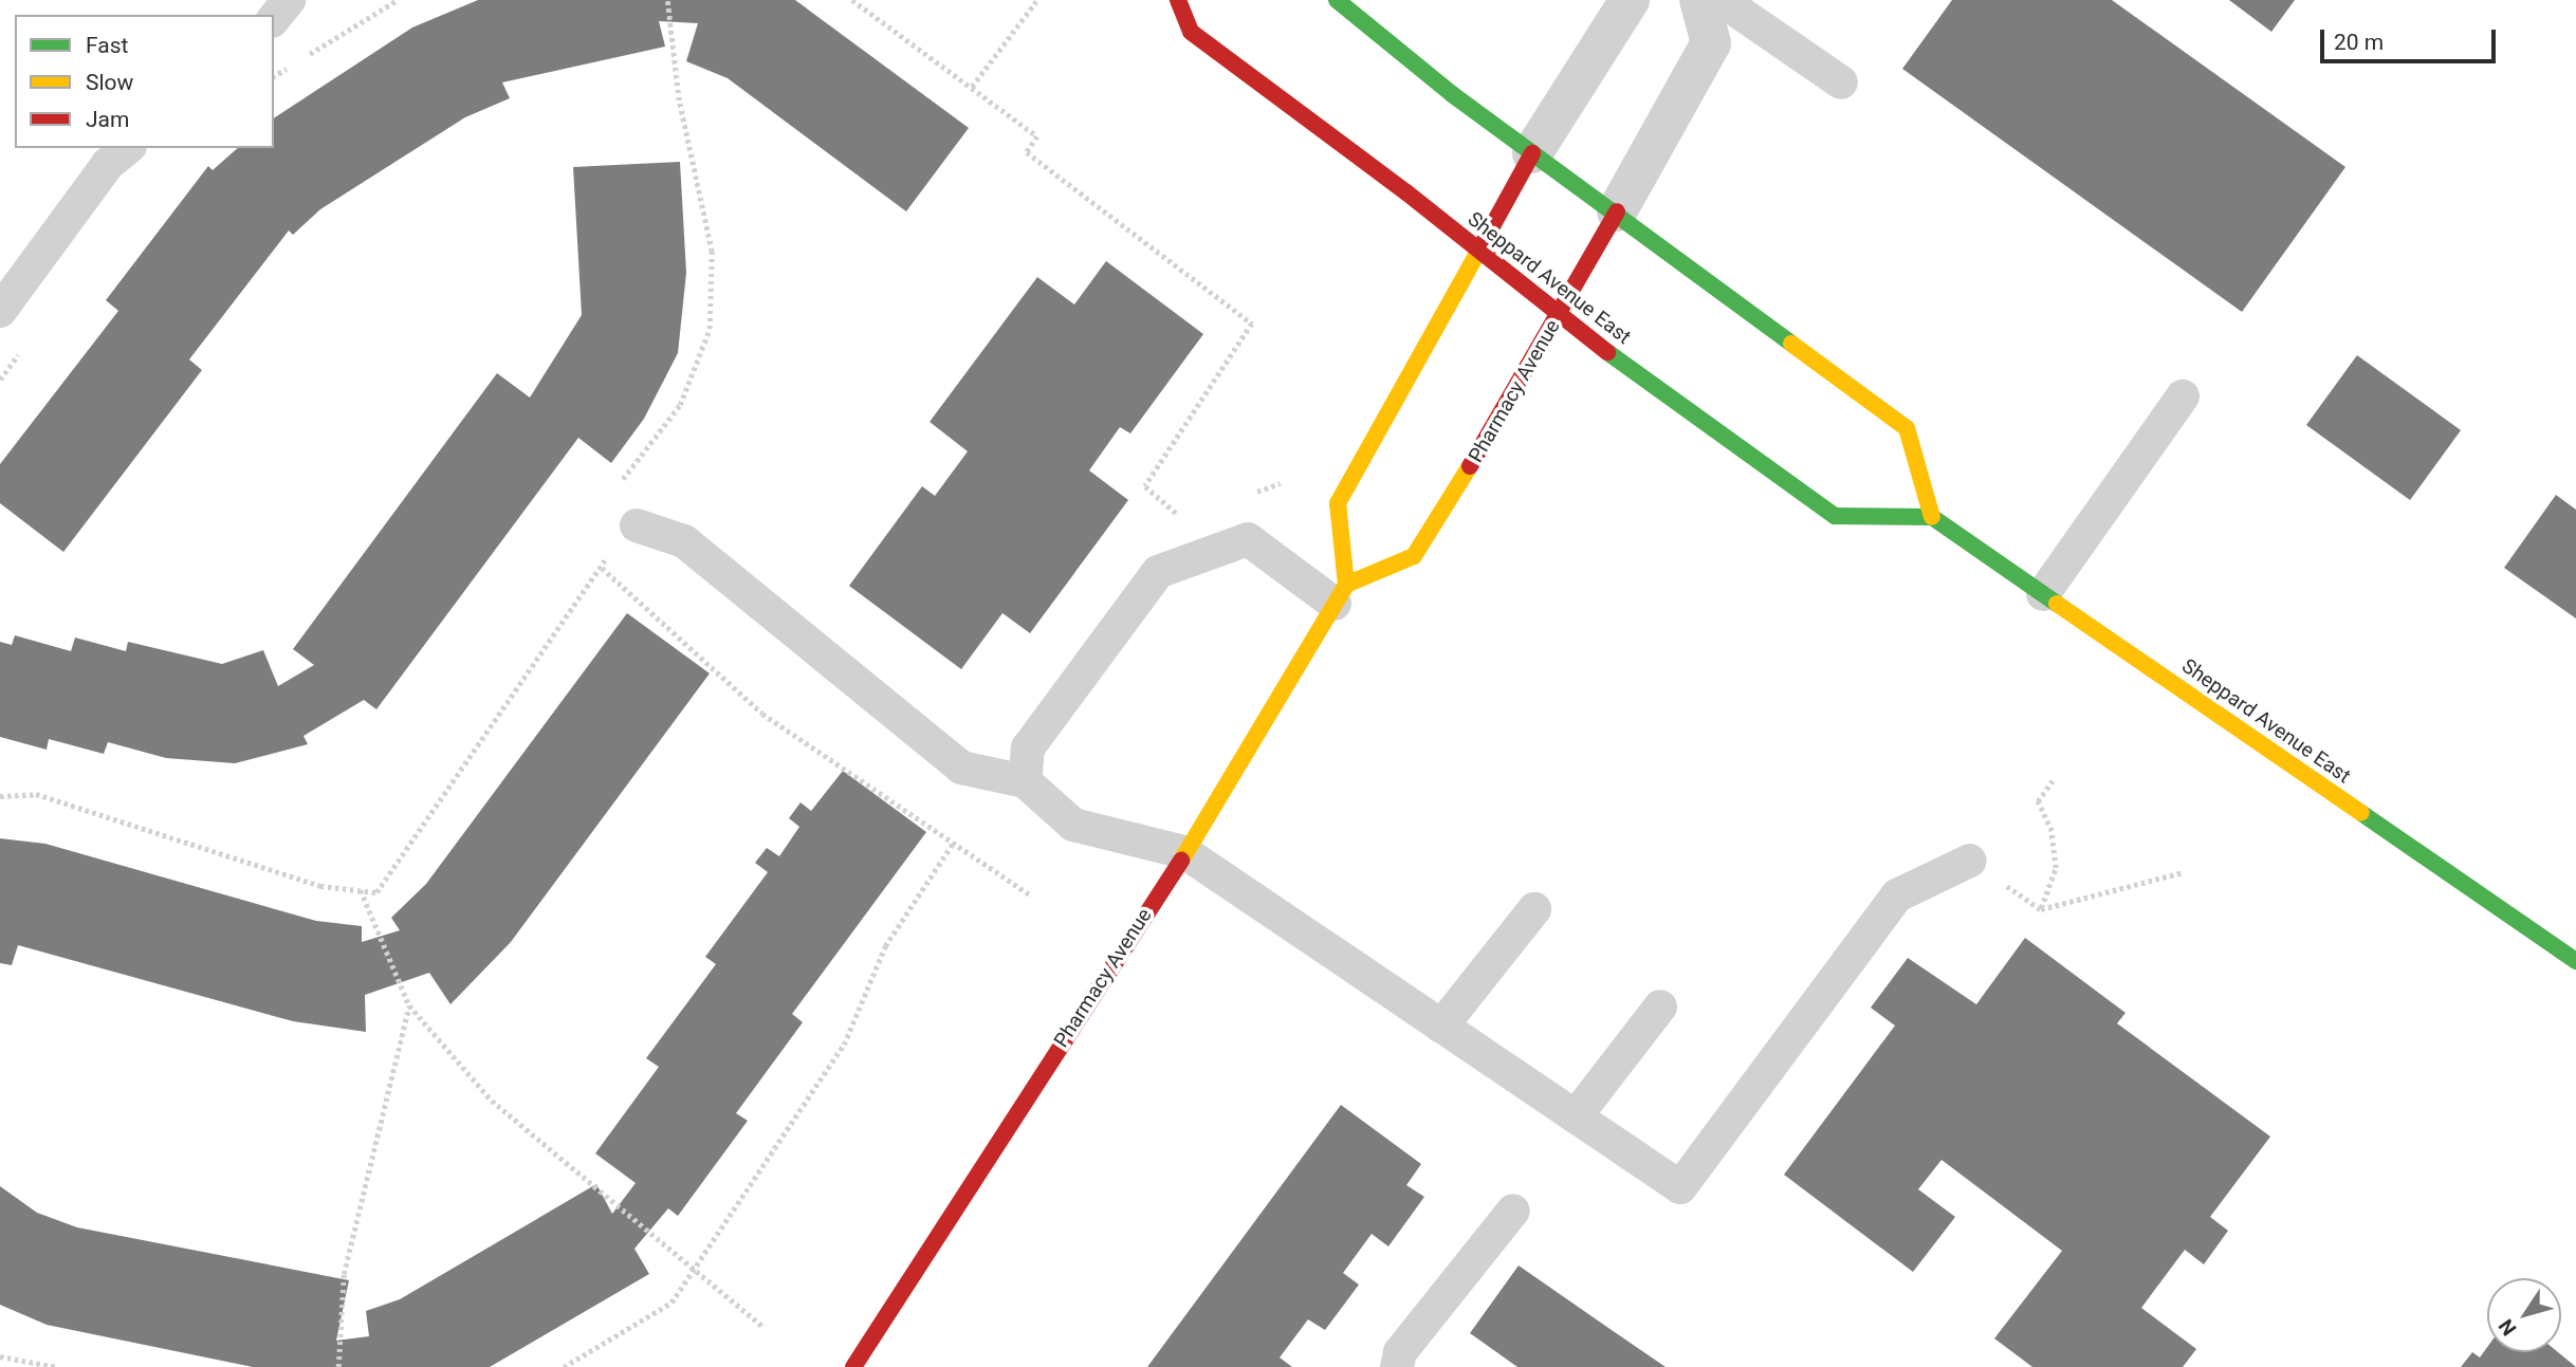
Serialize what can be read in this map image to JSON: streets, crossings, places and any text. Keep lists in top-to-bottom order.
{
  "streets": {
    "main road": ["Sheppard Avenue East", "Pharmacy Avenue"]
  },
  "crossings": [
    ["Sheppard Avenue East", "Pharmacy Avenue"]
  ],
  "legend": ["Fast", "Slow", "Jam"],
  "scale_bar": "20 m",
  "north": "bottom left"
}
